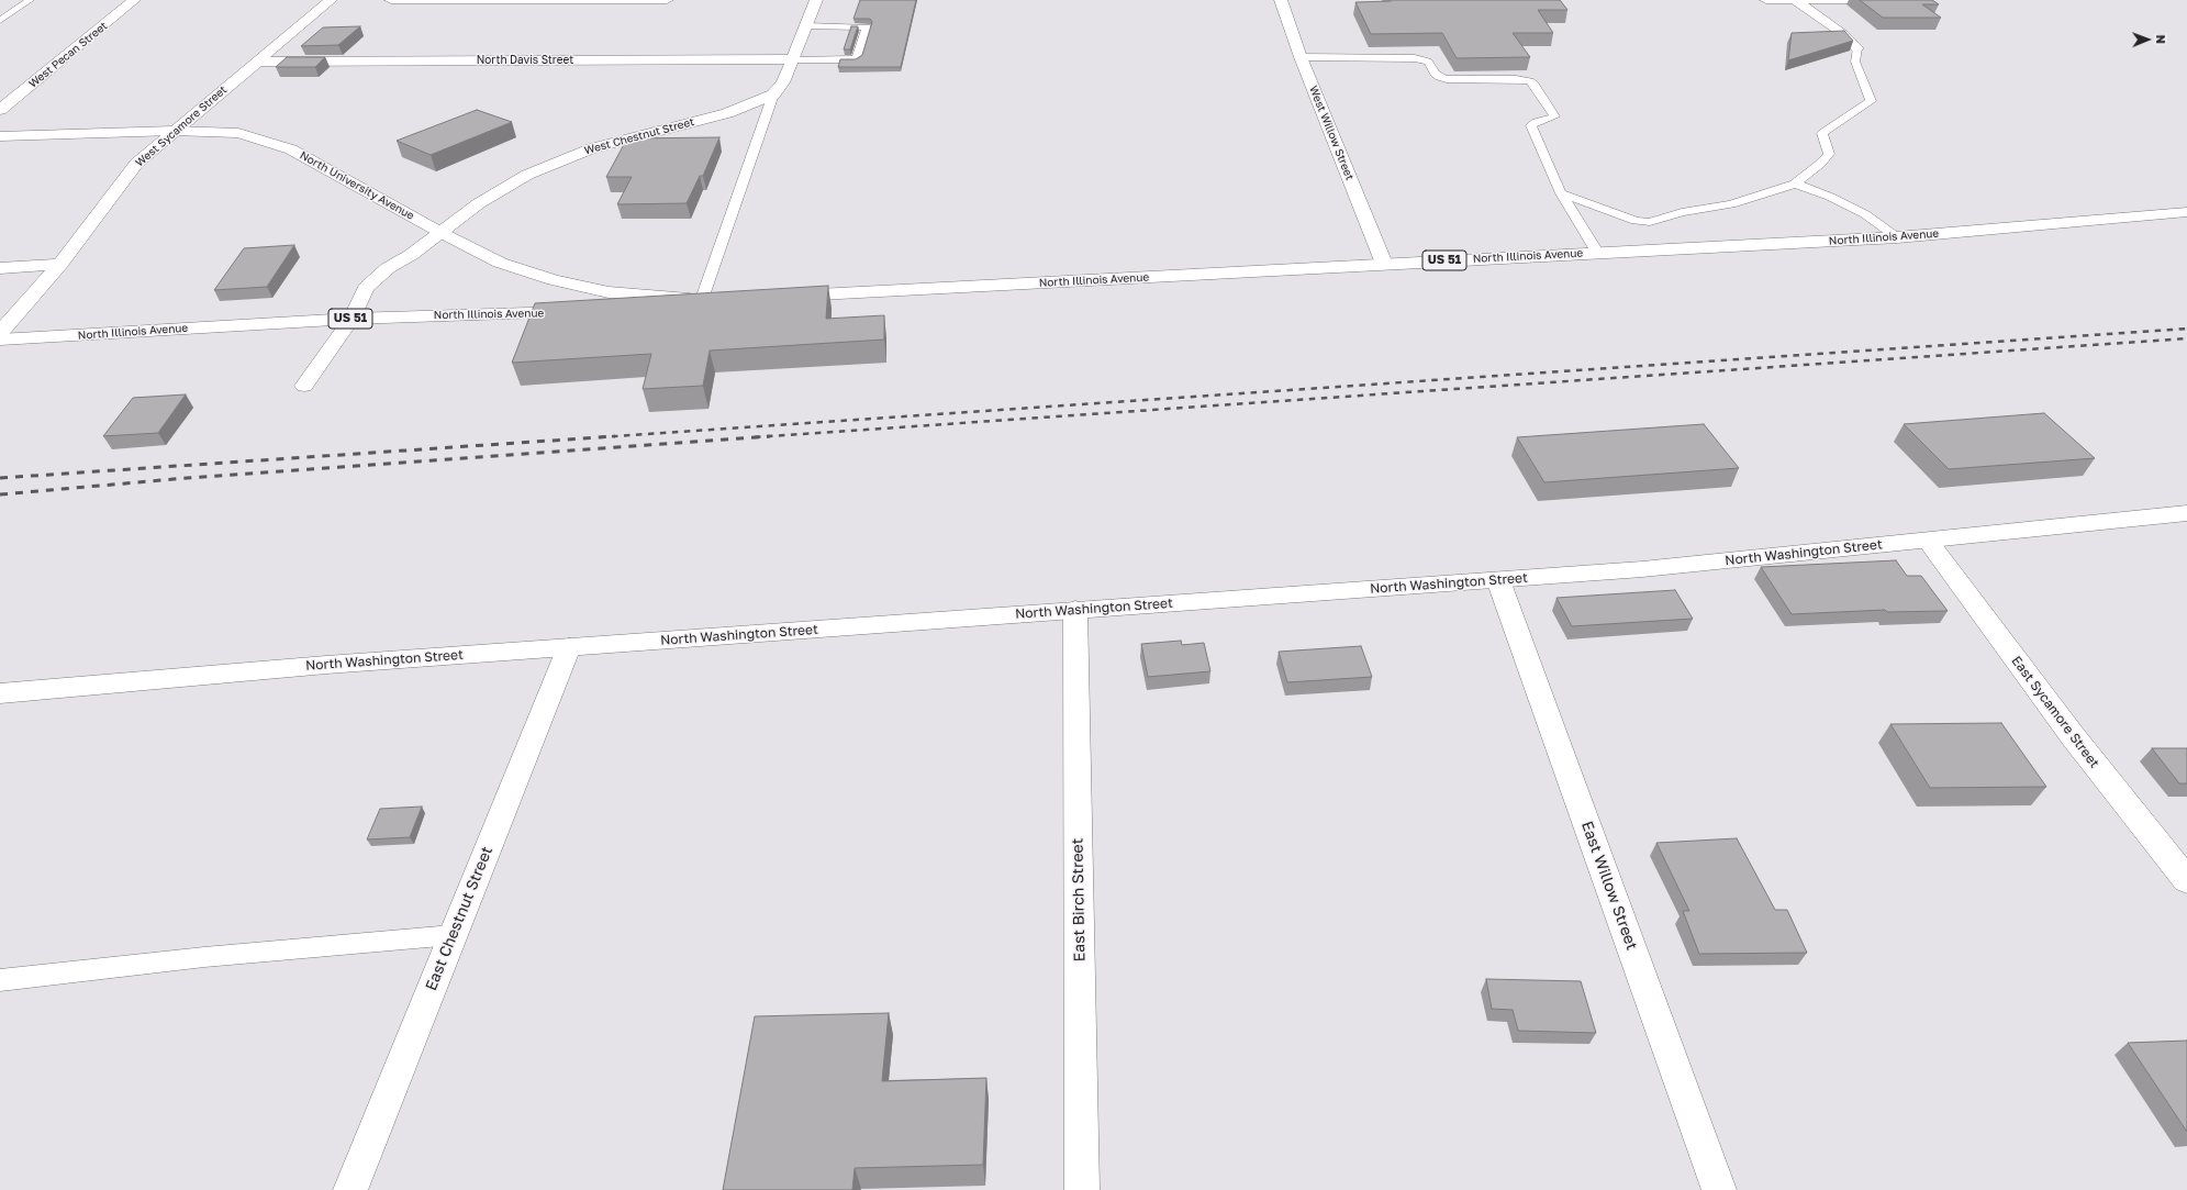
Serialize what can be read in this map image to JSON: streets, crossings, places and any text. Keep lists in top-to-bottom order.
{
  "streets": {
    "street": [
      "West Pecan Street",
      "North Davis Street",
      "West Sycamore Street",
      "West Willow Street",
      "West Chestnut Street",
      "North University Avenue",
      "North Illinois Avenue",
      "US 51",
      "North Washington Street",
      "East Sycamore Street",
      "East Willow Street",
      "East Birch Street",
      "East Chestnut Street"
    ]
  },
  "crossings": [
    ["North Davis Street", "West Sycamore Street"],
    ["West Sycamore Street", "North University Avenue"],
    ["West Willow Street", "North Illinois Avenue"],
    ["West Chestnut Street", "North University Avenue"],
    ["West Chestnut Street", "North Illinois Avenue"],
    ["North Washington Street", "East Sycamore Street"],
    ["North Washington Street", "East Willow Street"],
    ["North Washington Street", "East Birch Street"],
    ["North Washington Street", "East Chestnut Street"]
  ],
  "north": "right"
}
